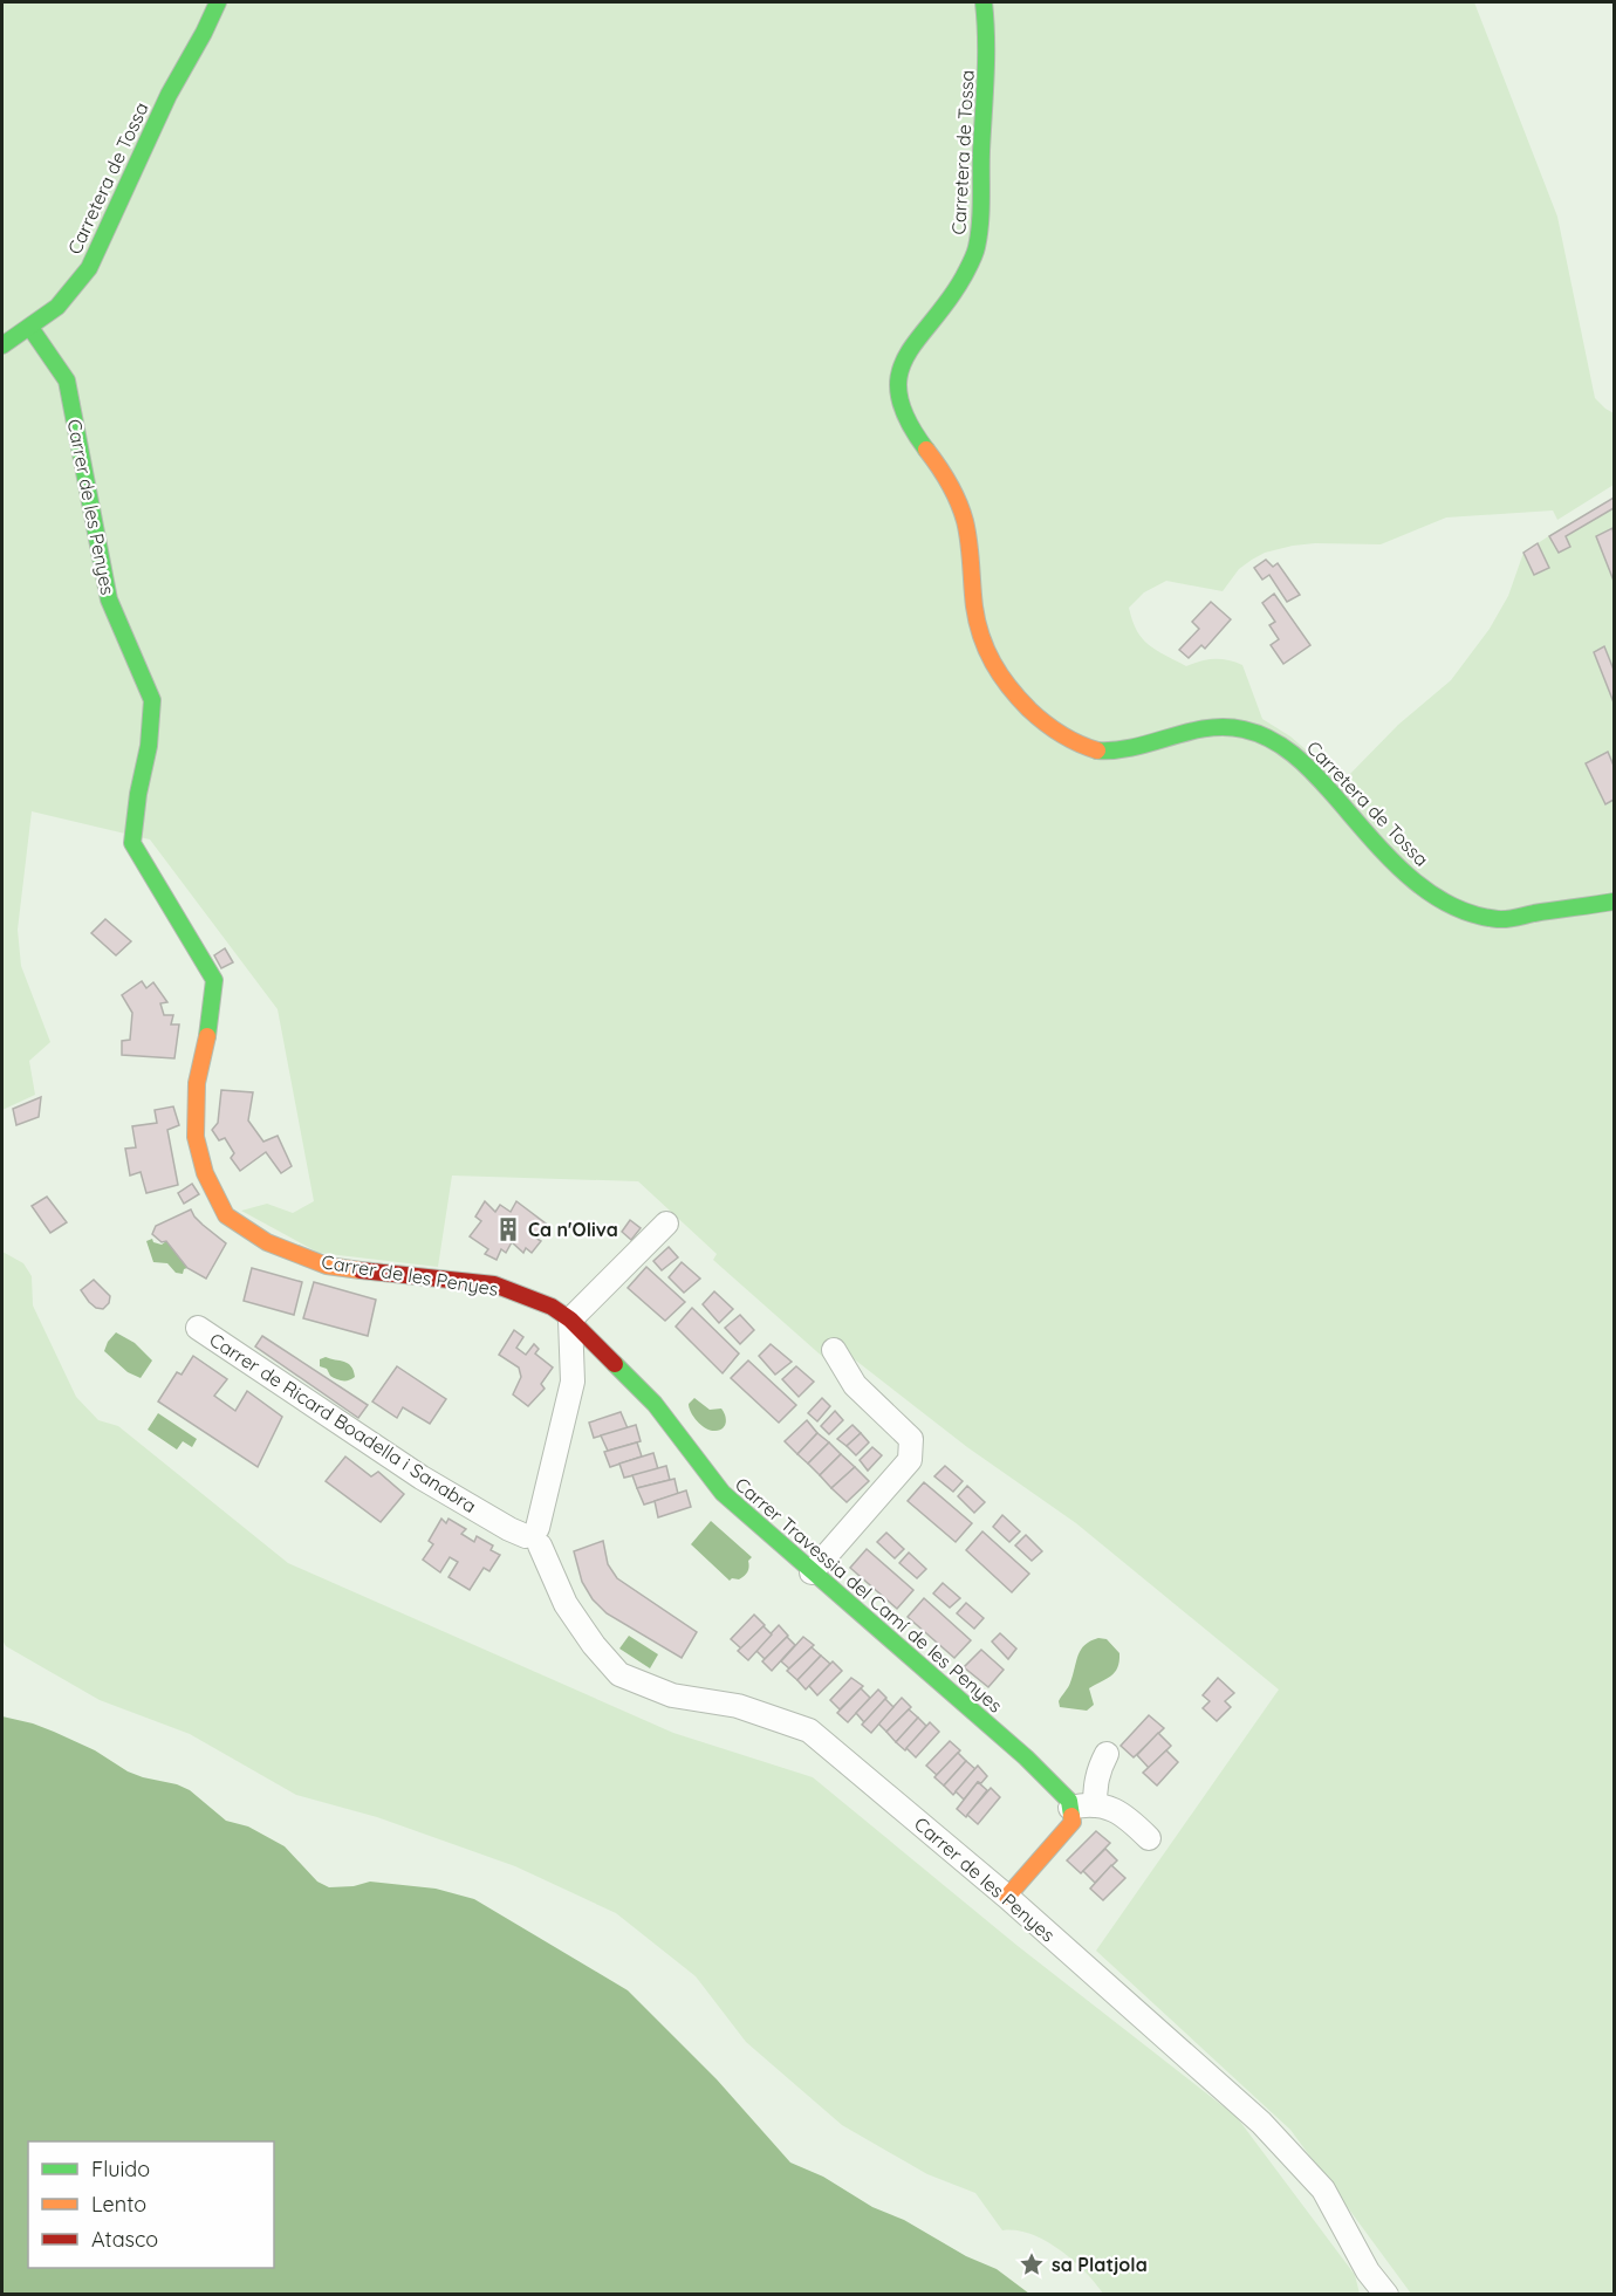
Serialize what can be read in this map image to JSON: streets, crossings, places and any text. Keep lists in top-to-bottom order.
{
  "streets": {
    "street": [
      "Carretera de Tossa",
      "Carrer de les Penyes",
      "Carrer de Ricard Boadella i Sanabra",
      "Carrer Travessia del Camí de les Penyes"
    ]
  },
  "crossings": [
    ["Carretera de Tossa", "Carrer de les Penyes"],
    ["Carrer de les Penyes", "Carrer de Ricard Boadella i Sanabra"],
    ["Carrer de les Penyes", "Carrer Travessia del Camí de les Penyes"]
  ],
  "places": {
    "building": ["Ca n'Oliva"],
    "place": ["sa Platjola"]
  },
  "legend": ["Fluido", "Lento", "Atasco"]
}
